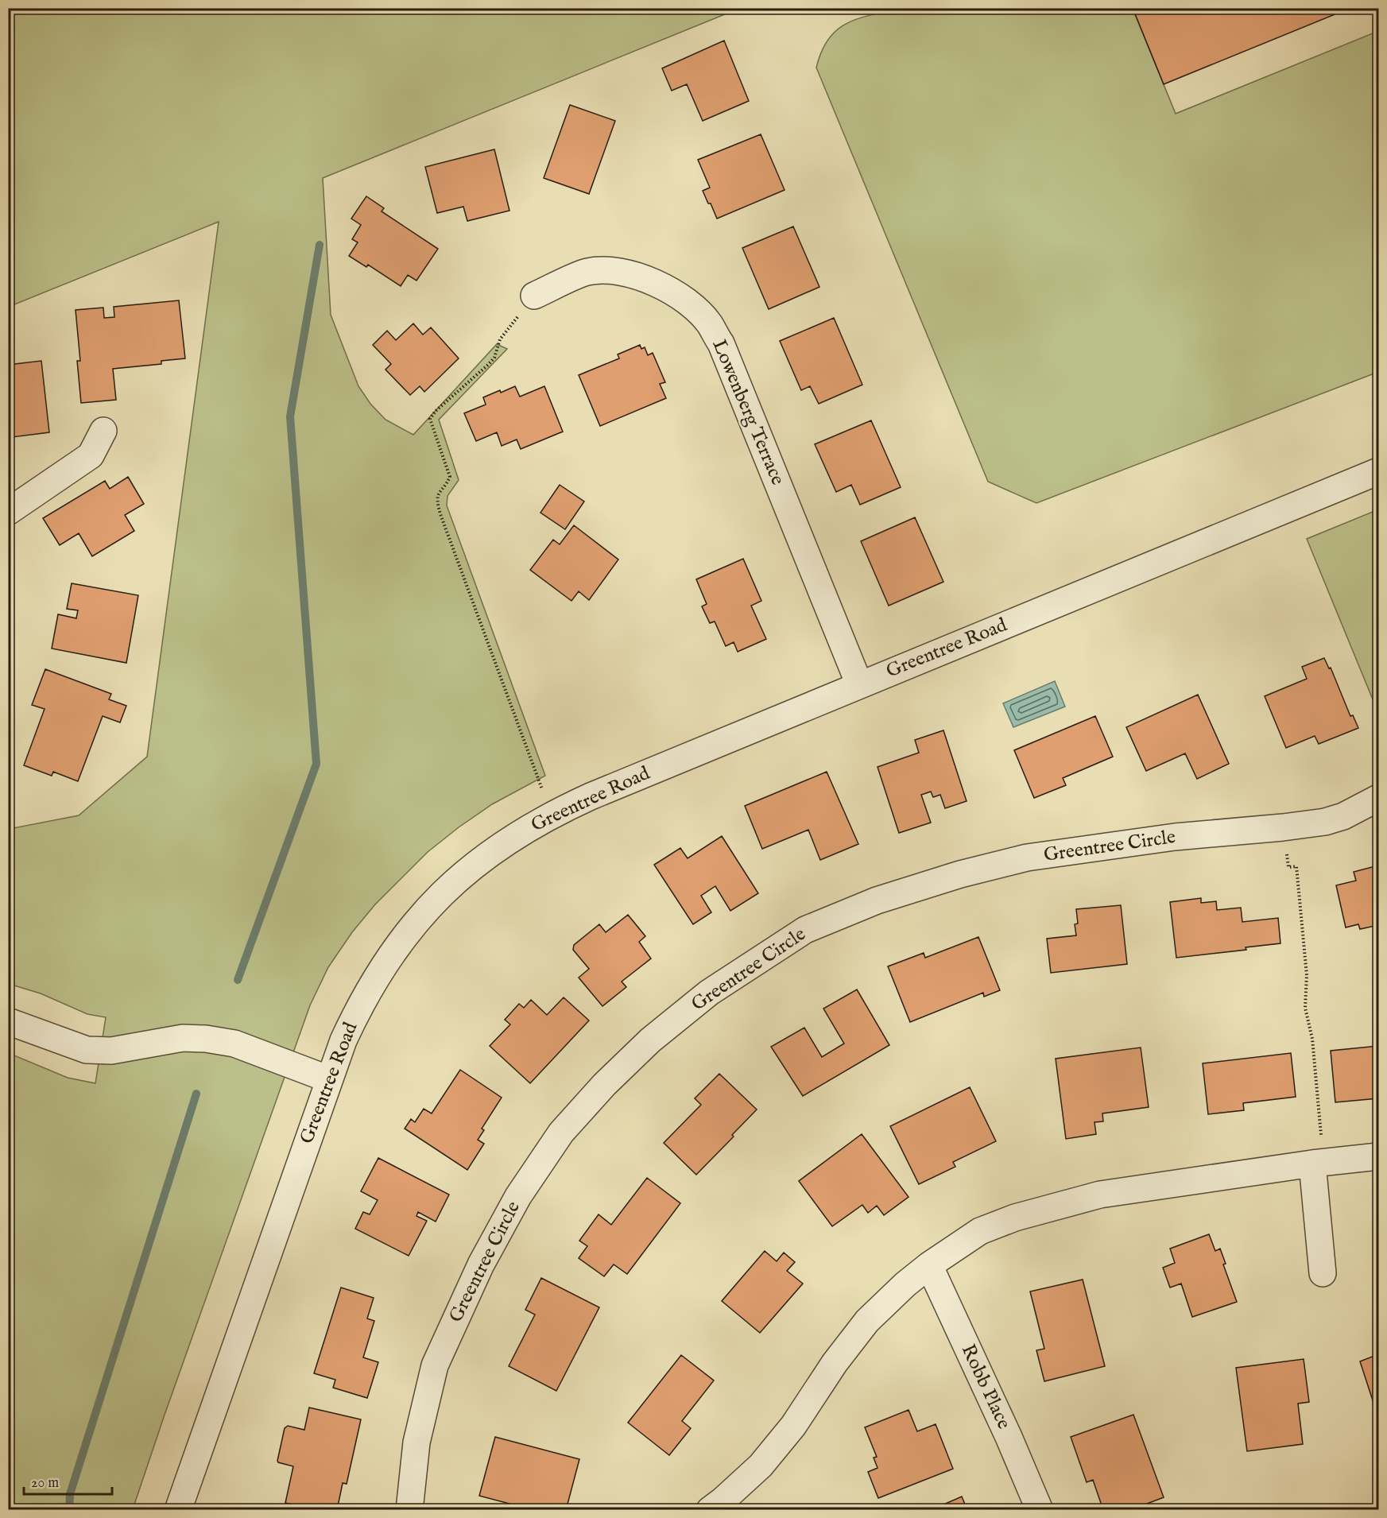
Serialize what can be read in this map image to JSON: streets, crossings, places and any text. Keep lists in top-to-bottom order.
{
  "streets": {
    "street": [
      "Lowenberg Terrace",
      "Greentree Road",
      "Greentree Circle",
      "Robb Place"
    ]
  },
  "crossings": [
    ["Lowenberg Terrace", "Greentree Road"]
  ],
  "scale_bar": "20 m"
}
